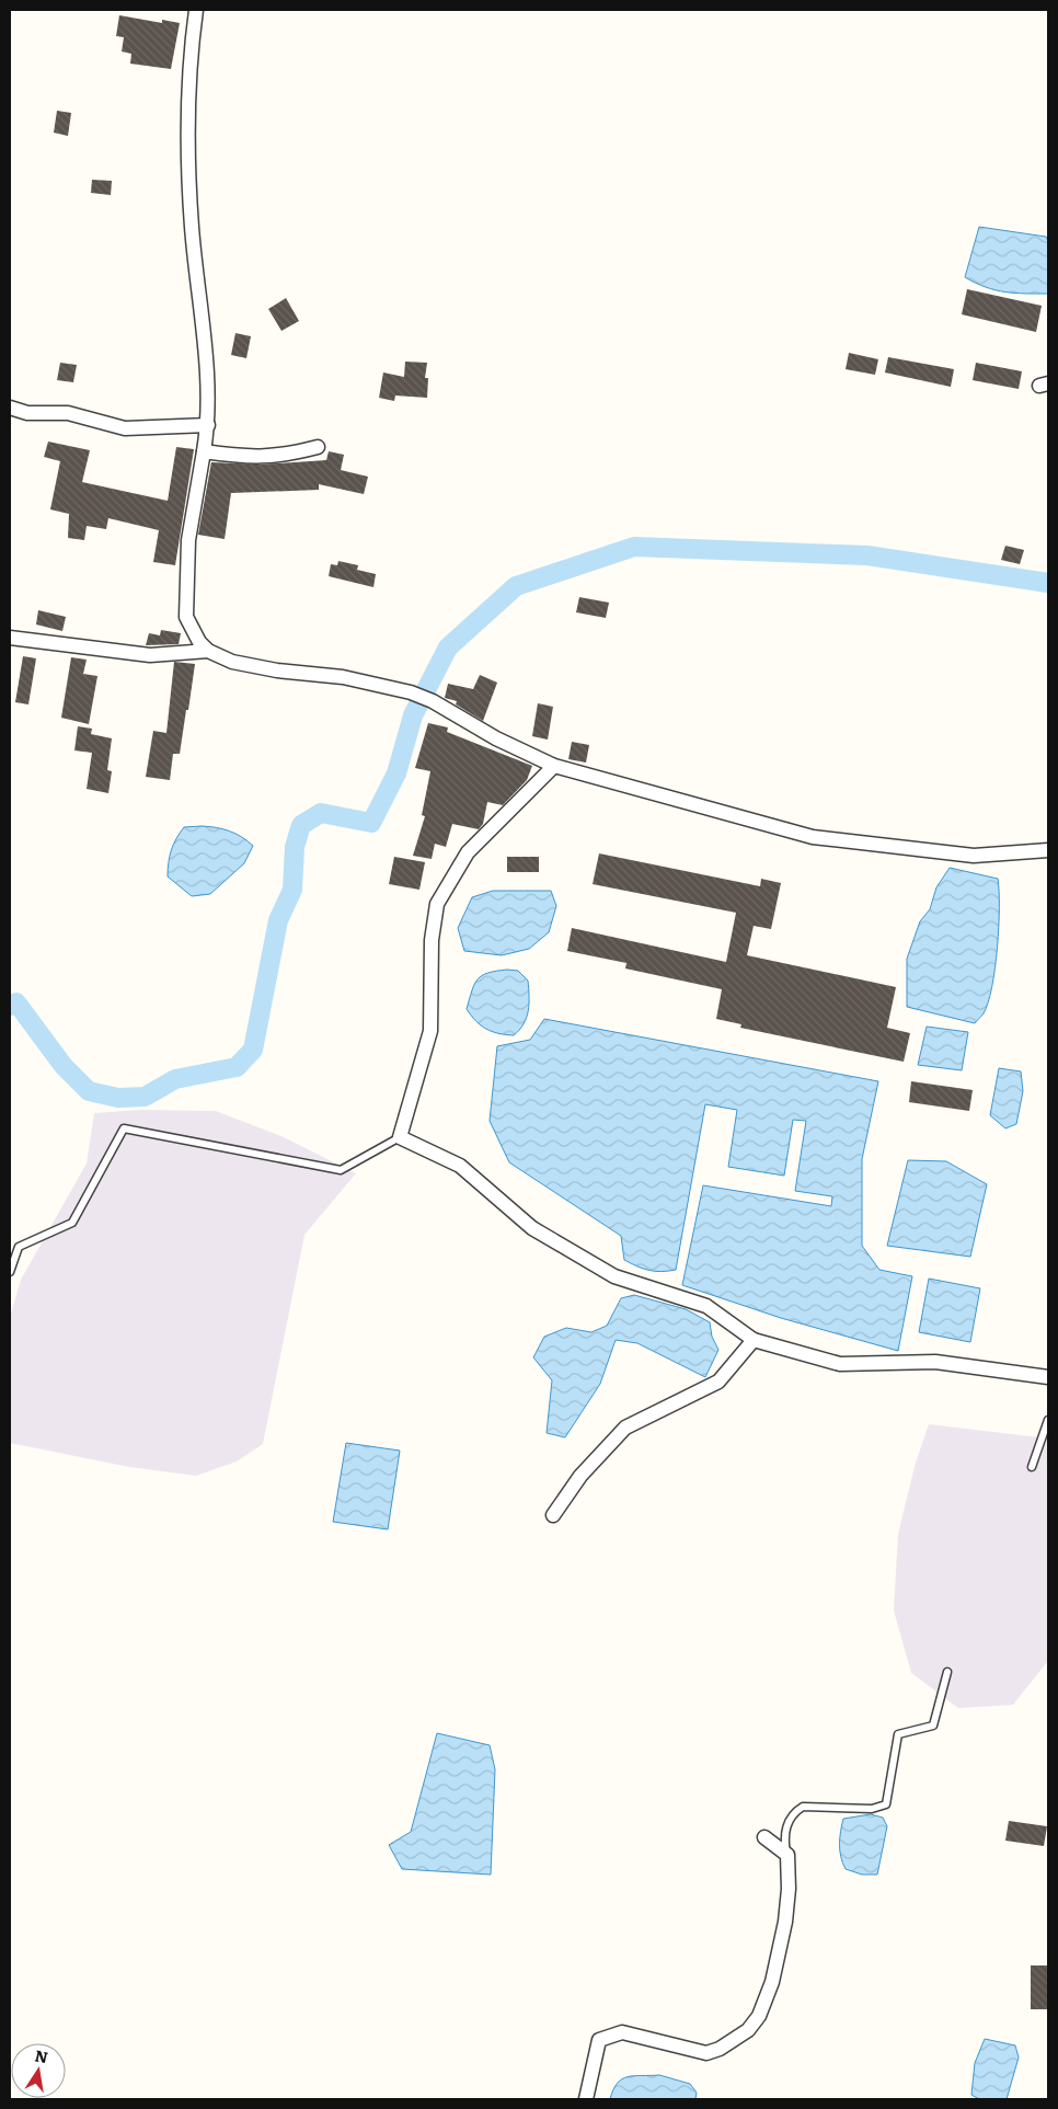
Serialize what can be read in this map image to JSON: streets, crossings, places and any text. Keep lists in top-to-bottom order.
{
  "north": "top"
}
